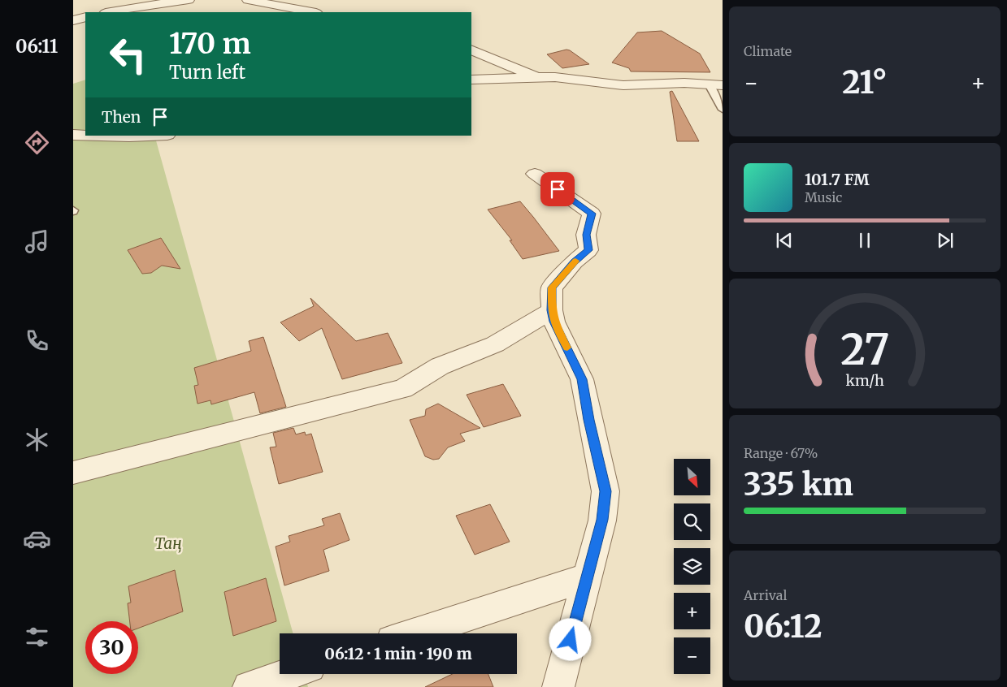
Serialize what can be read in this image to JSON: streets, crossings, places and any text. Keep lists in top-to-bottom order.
{
  "parks": ["Таң"],
  "north": "bottom right",
  "page": {
    "tabs": "06:11",
    "tile": [
      "Climate",
      ["Range · 67%", "335 km"],
      ["Arrival", "06:12"]
    ],
    "turn": ["170 m", "Turn left"],
    "heat": ["−", "21°", "+"],
    "then": "Then",
    "song": ["101.7 FM", "Music"],
    "map_buttons": ["+", "−"],
    "limit": "30",
    "trip": "06:12 · 1 min · 190 m",
    "gauge": ["27", "km/h"]
  }
}
